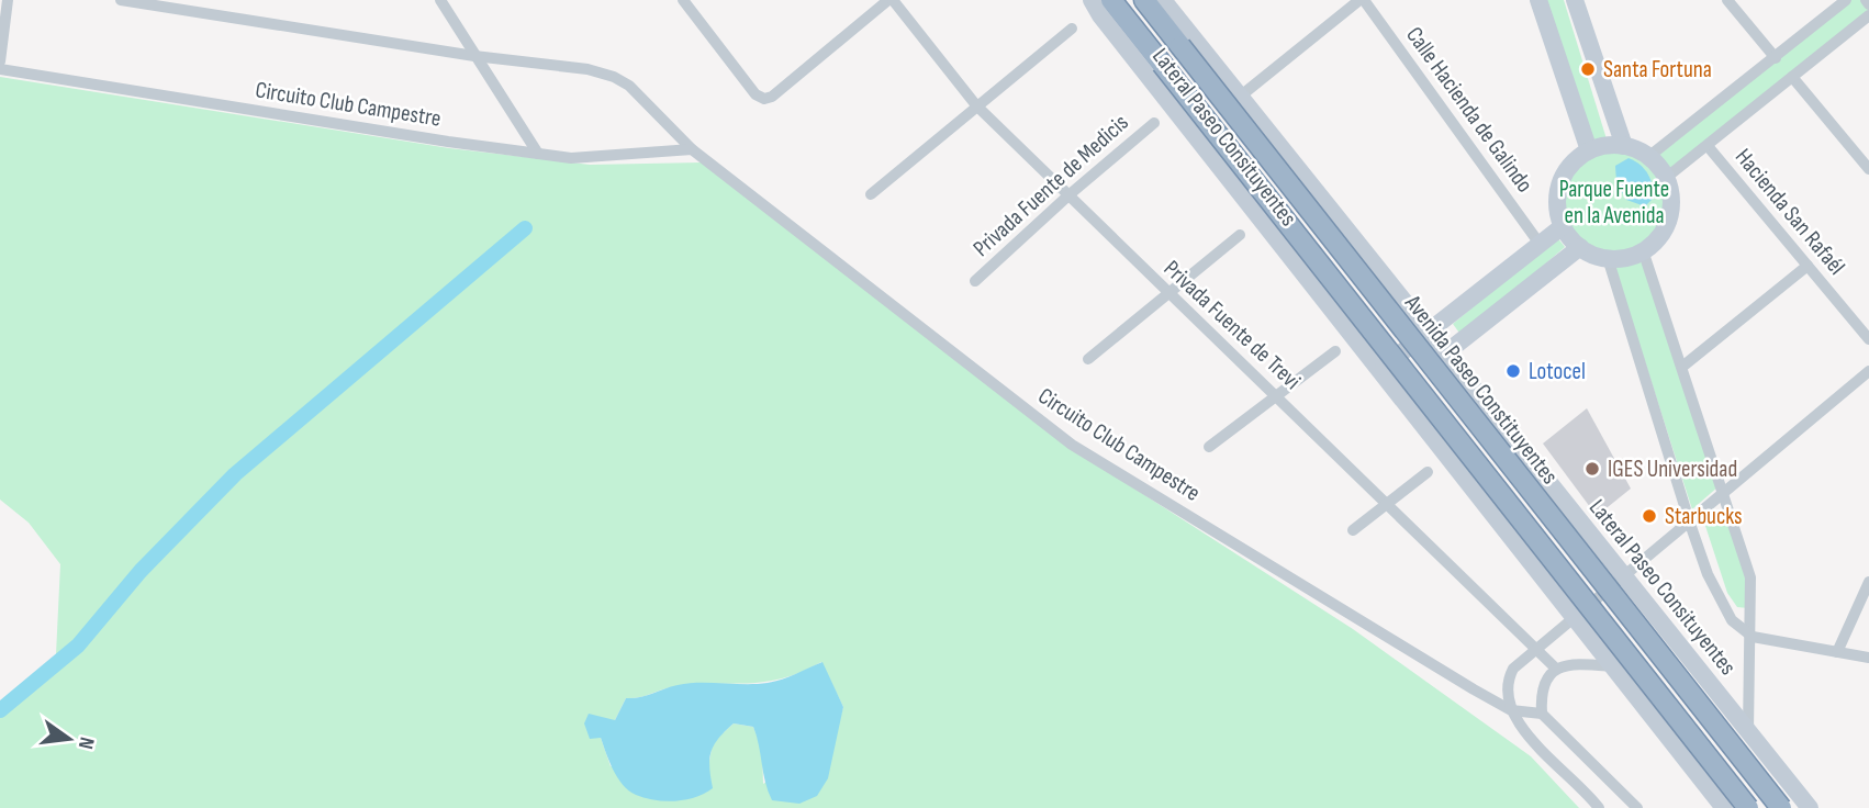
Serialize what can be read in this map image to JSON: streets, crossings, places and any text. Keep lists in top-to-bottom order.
{
  "streets": {
    "highway": ["Avenida Paseo Constituyentes"],
    "main road": ["Lateral Paseo Consituyentes"],
    "street": [
      "Circuito Club Campestre",
      "Calle Hacienda de Galindo",
      "Privada Fuente de Medicis",
      "Hacienda San Rafaél",
      "Privada Fuente de Trevi"
    ]
  },
  "crossings": [
    ["Privada Fuente de Medicis", "Privada Fuente de Trevi"]
  ],
  "parks": ["Parque Fuente en la Avenida"],
  "places": [
    "Santa Fortuna",
    "Lotocel",
    "IGES Universidad",
    "Starbucks"
  ],
  "north": "right"
}
